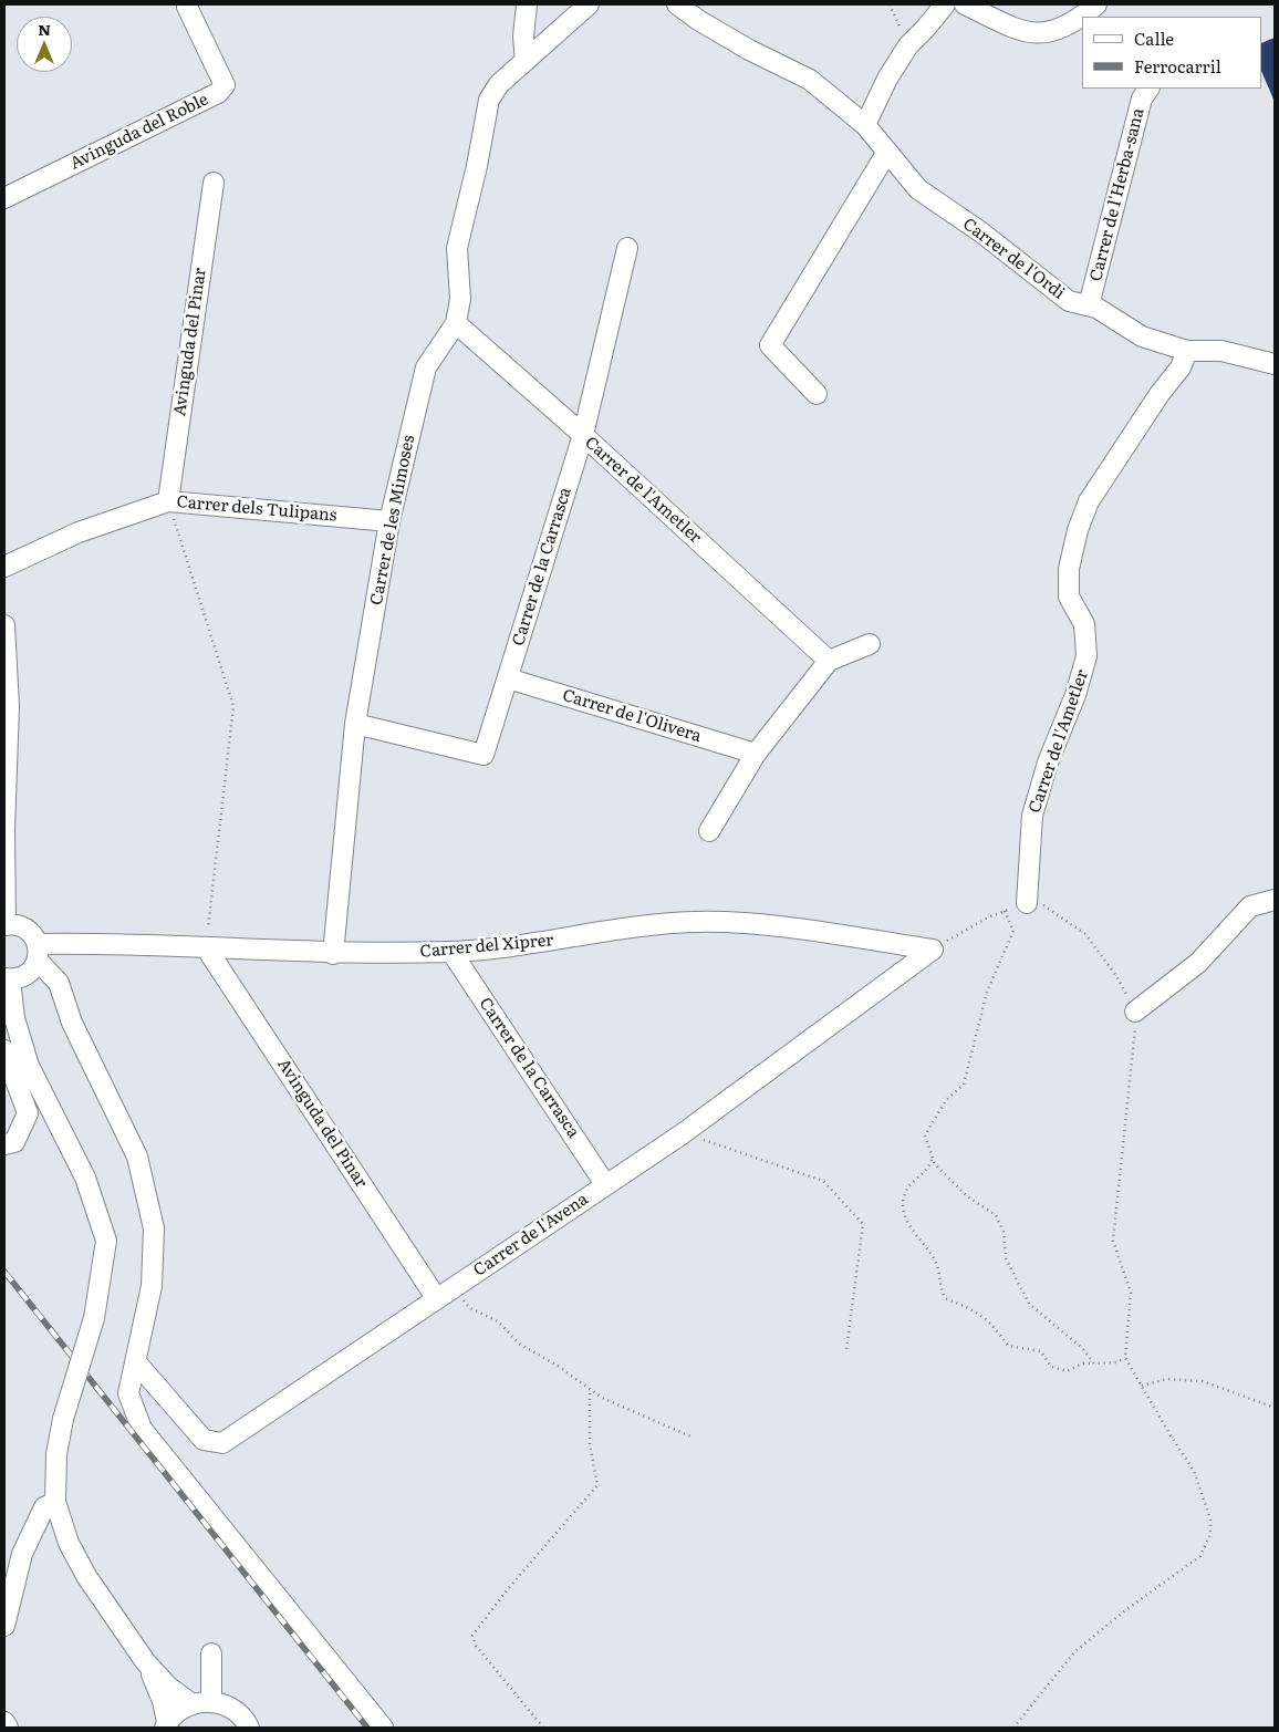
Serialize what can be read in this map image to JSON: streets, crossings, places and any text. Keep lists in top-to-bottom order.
{
  "streets": {
    "street": [
      "Avinguda del Roble",
      "Carrer de l'Herba-sana",
      "Carrer de l'Ordi",
      "Avinguda del Pinar",
      "Carrer de l'Ametler",
      "Carrer dels Tulipans",
      "Carrer de les Mimoses",
      "Carrer de la Carrasca",
      "Carrer de l'Olivera",
      "Carrer del Xiprer",
      "Carrer de l'Avena"
    ]
  },
  "crossings": [
    ["Carrer de l'Herba-sana", "Carrer de l'Ordi"],
    ["Carrer de l'Ordi", "Carrer de l'Ametler"],
    ["Avinguda del Pinar", "Carrer dels Tulipans"],
    ["Avinguda del Pinar", "Carrer del Xiprer"],
    ["Avinguda del Pinar", "Carrer de l'Avena"],
    ["Carrer de l'Ametler", "Carrer de les Mimoses"],
    ["Carrer de l'Ametler", "Carrer de la Carrasca"],
    ["Carrer dels Tulipans", "Carrer de les Mimoses"],
    ["Carrer de les Mimoses", "Carrer de la Carrasca"],
    ["Carrer de les Mimoses", "Carrer del Xiprer"],
    ["Carrer de la Carrasca", "Carrer de l'Olivera"],
    ["Carrer de la Carrasca", "Carrer del Xiprer"],
    ["Carrer de la Carrasca", "Carrer de l'Avena"],
    ["Carrer del Xiprer", "Carrer de l'Avena"]
  ],
  "legend": ["Calle", "Ferrocarril"],
  "north": "top"
}
